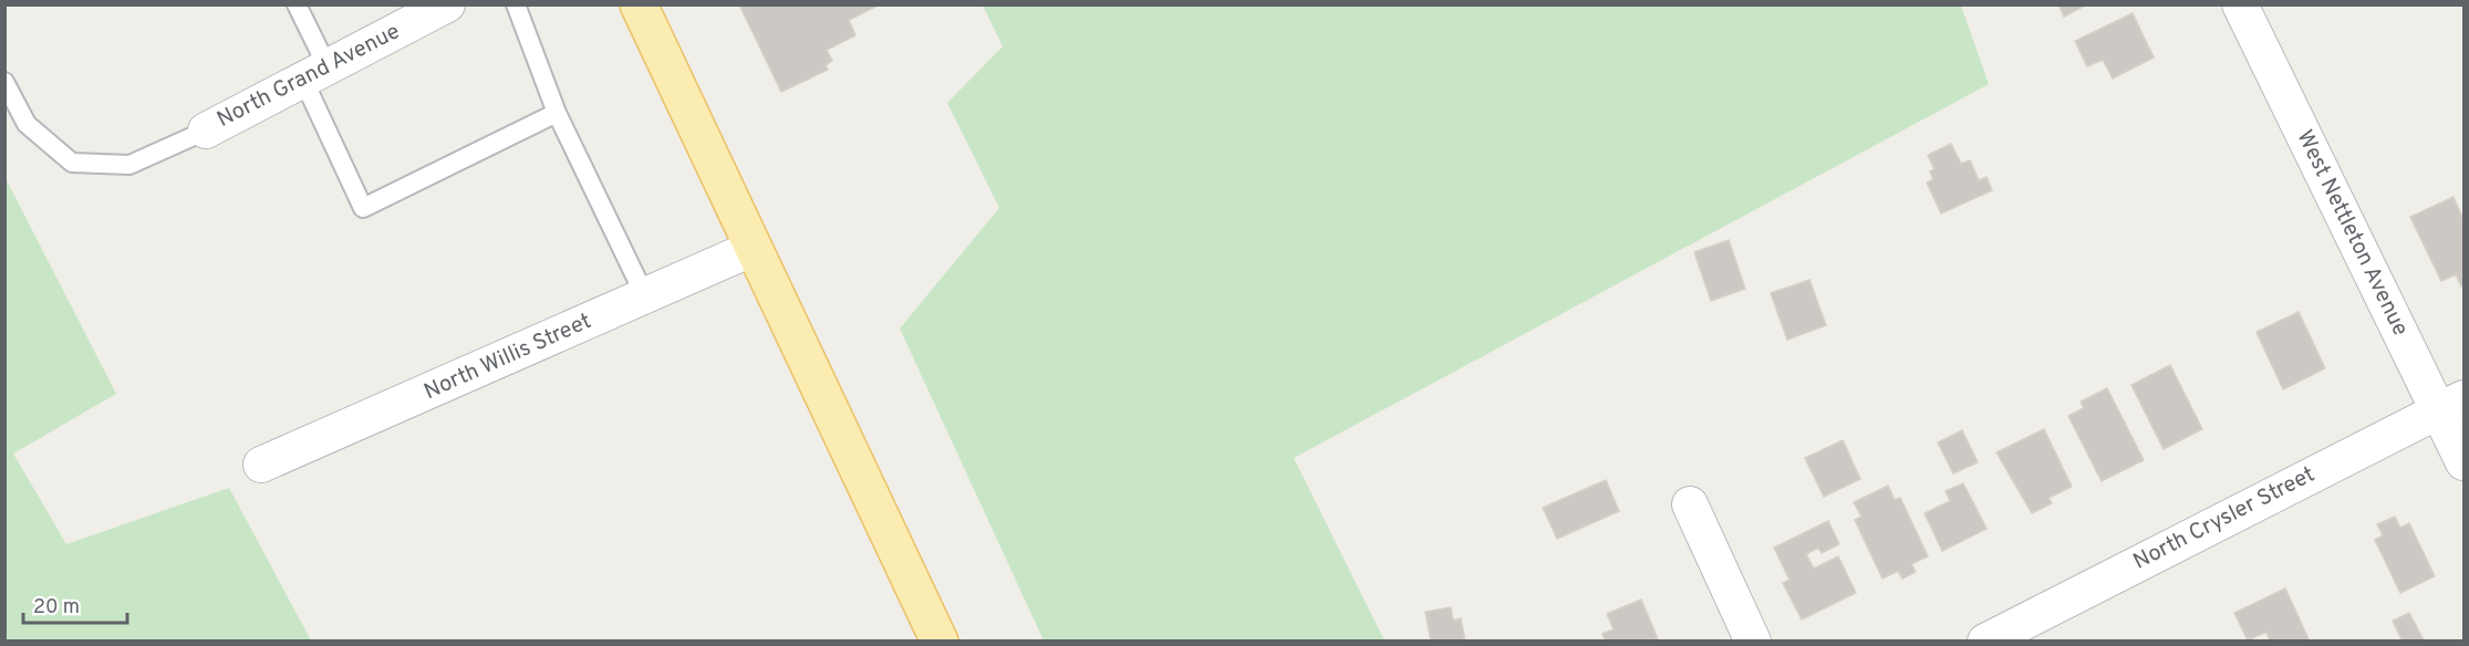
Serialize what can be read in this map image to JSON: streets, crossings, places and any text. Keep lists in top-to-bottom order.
{
  "streets": {
    "street": [
      "North Grand Avenue",
      "West Nettleton Avenue",
      "North Willis Street",
      "North Crysler Street"
    ]
  },
  "crossings": [
    ["West Nettleton Avenue", "North Crysler Street"]
  ],
  "scale_bar": "20 m"
}
